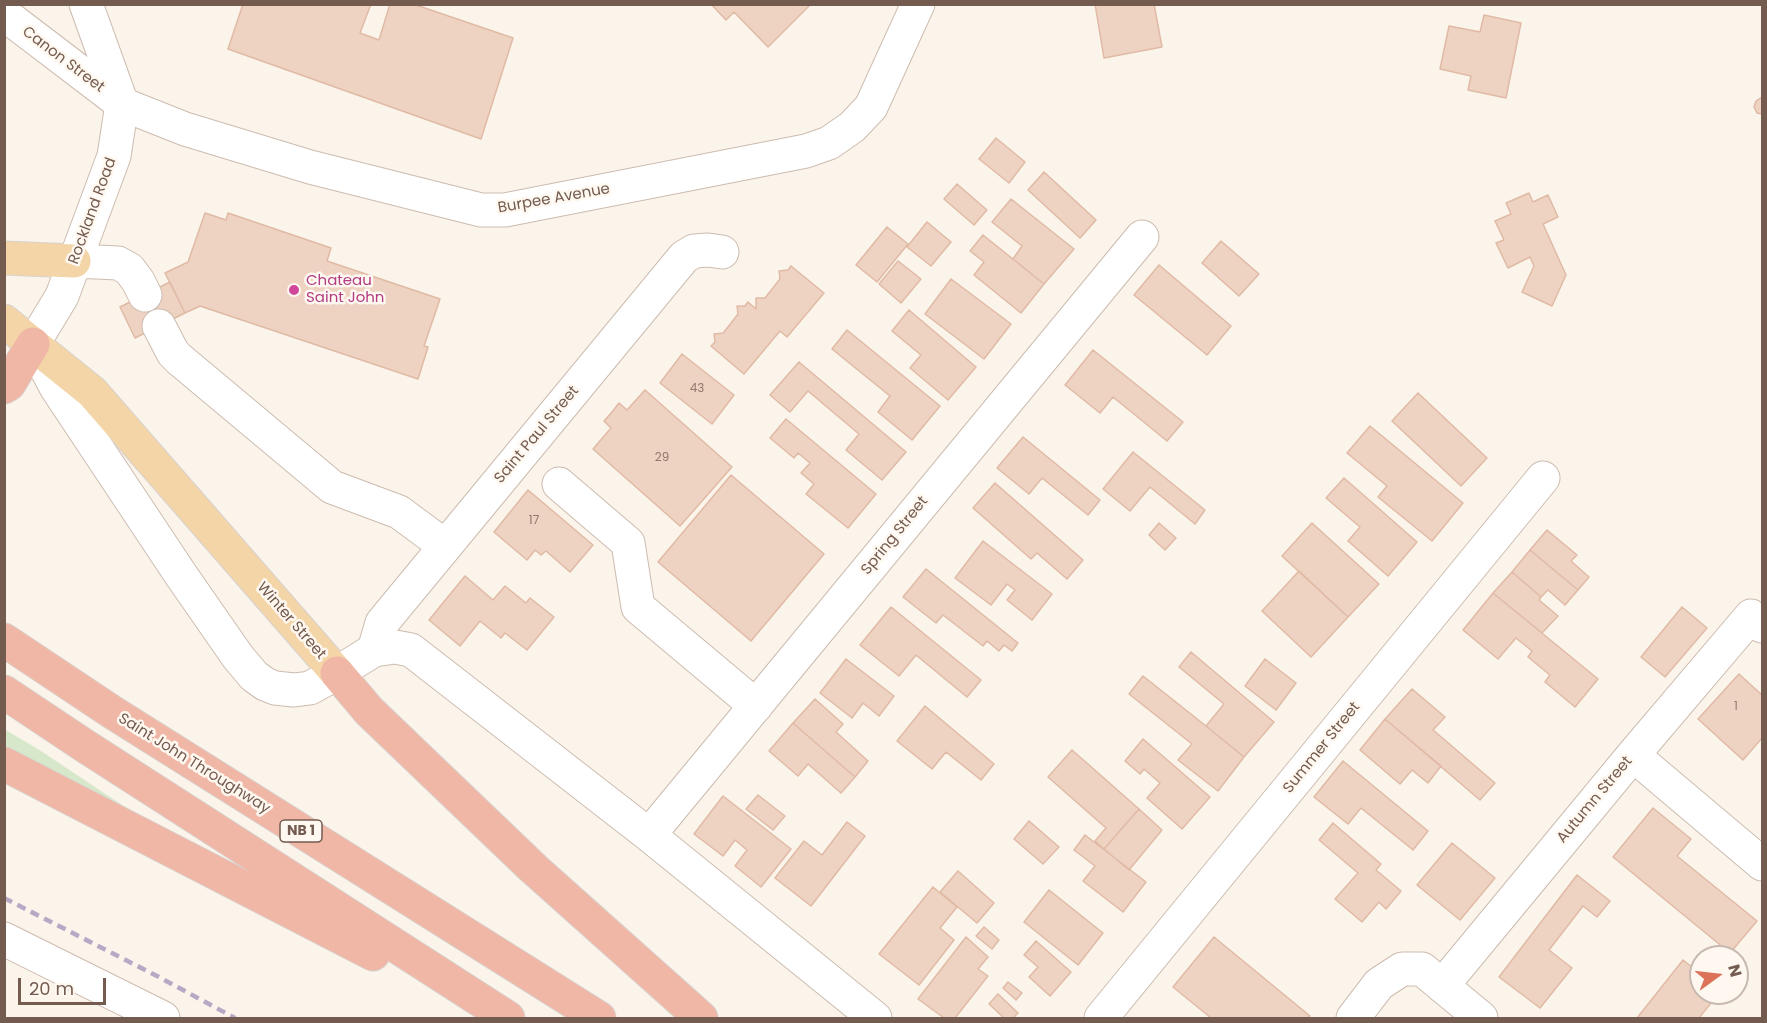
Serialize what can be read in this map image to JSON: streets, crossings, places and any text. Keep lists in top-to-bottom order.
{
  "streets": {
    "highway": ["Saint John Throughway", "NB 1"],
    "main road": ["Winter Street"],
    "street": [
      "Canon Street",
      "Burpee Avenue",
      "Rockland Road",
      "Saint Paul Street",
      "Spring Street",
      "Summer Street",
      "Autumn Street"
    ]
  },
  "crossings": [
    ["Canon Street", "Burpee Avenue"],
    ["Canon Street", "Rockland Road"],
    ["Burpee Avenue", "Rockland Road"],
    ["Rockland Road", "Winter Street"]
  ],
  "places": ["Chateau Saint John"],
  "house_numbers": [
    "43",
    "29",
    "17",
    "1"
  ],
  "scale_bar": "20 m",
  "north": "right"
}
